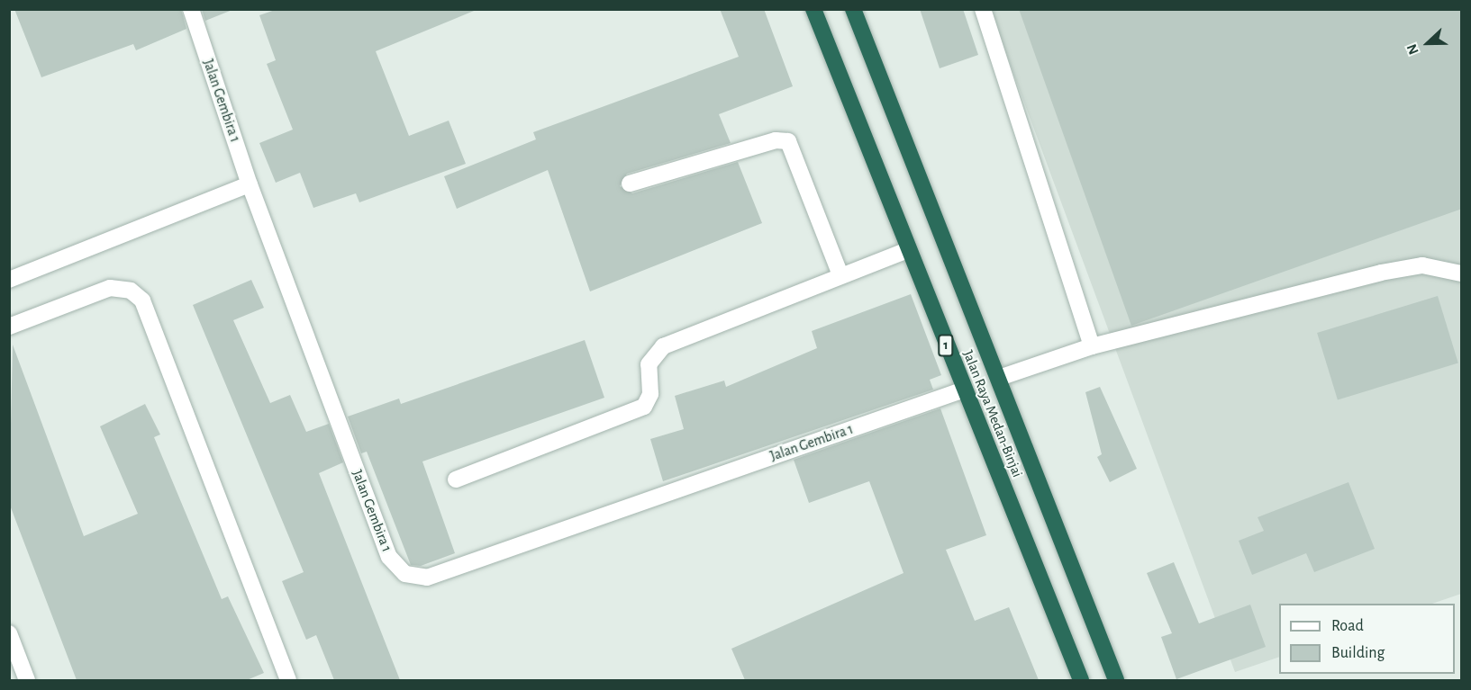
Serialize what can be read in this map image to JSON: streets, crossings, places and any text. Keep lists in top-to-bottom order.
{
  "streets": {
    "highway": ["1", "Jalan Raya Medan-Binjai"],
    "street": ["Jalan Gembira 1"]
  },
  "crossings": [
    ["Jalan Gembira 1", "Jalan Raya Medan-Binjai"]
  ],
  "legend": ["Road", "Building"],
  "north": "left"
}
